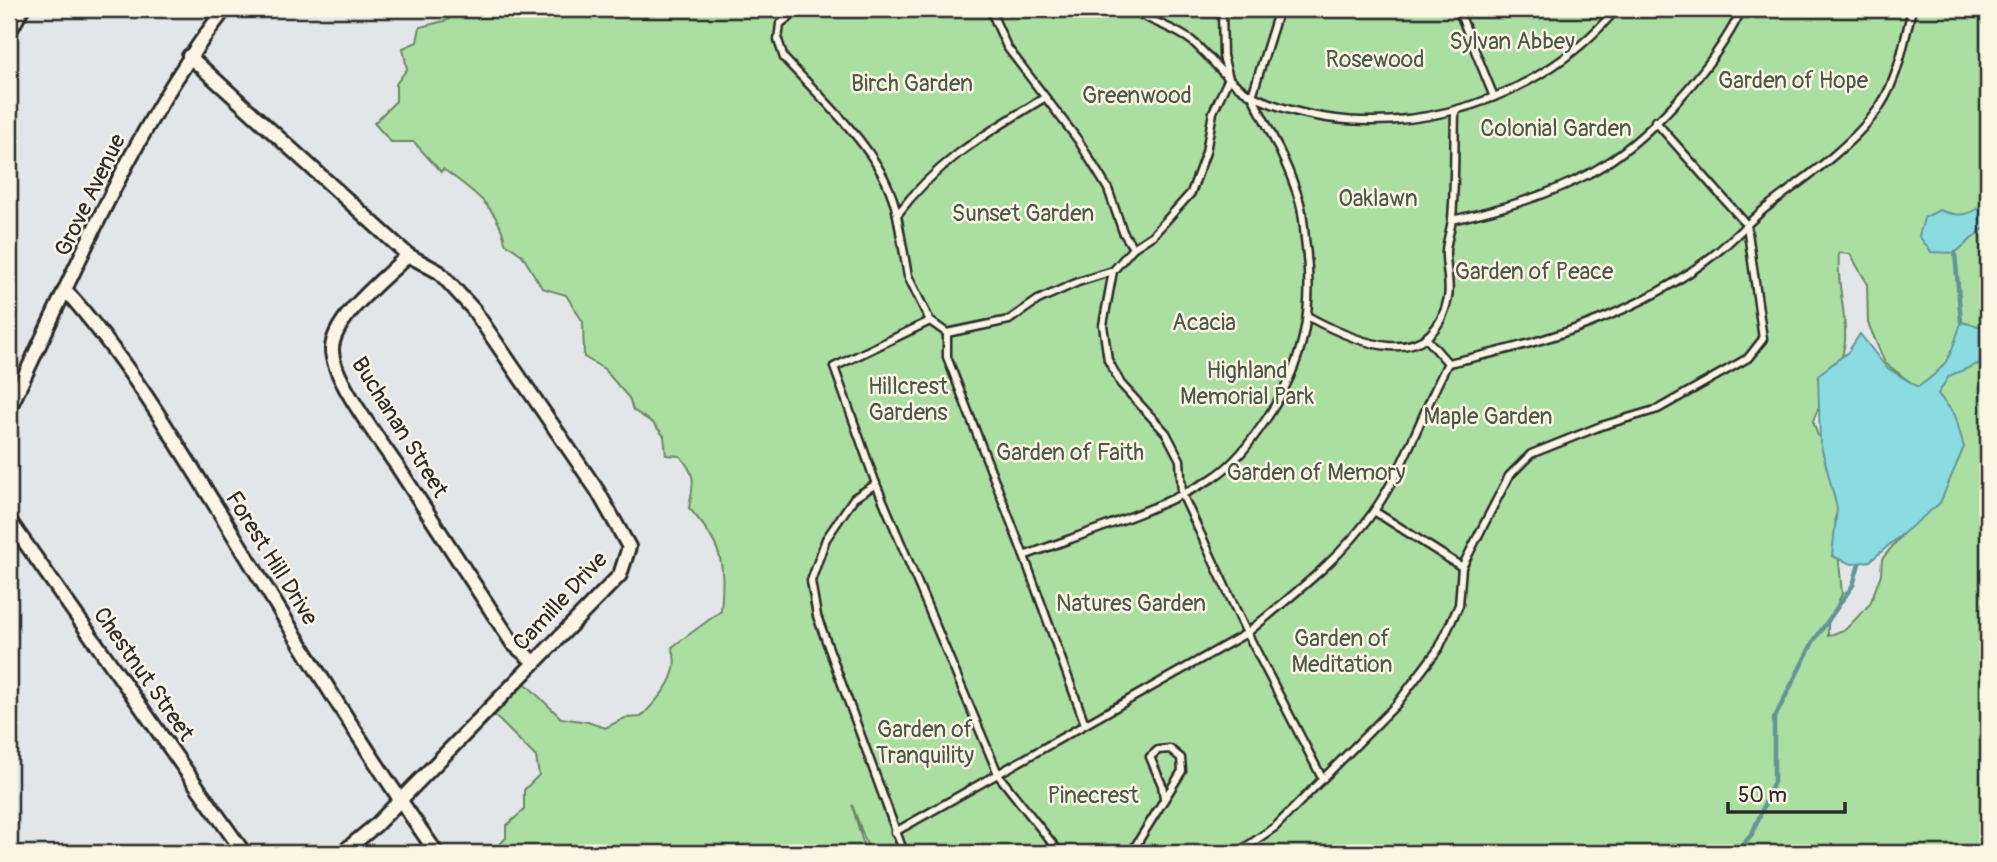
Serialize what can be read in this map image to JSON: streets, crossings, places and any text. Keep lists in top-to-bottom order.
{
  "streets": {
    "street": [
      "Grove Avenue",
      "Buchanan Street",
      "Forest Hill Drive",
      "Camille Drive",
      "Chestnut Street"
    ]
  },
  "crossings": [
    ["Grove Avenue", "Forest Hill Drive"],
    ["Buchanan Street", "Camille Drive"],
    ["Forest Hill Drive", "Camille Drive"]
  ],
  "parks": [
    "Sylvan Abbey",
    "Rosewood",
    "Garden of Hope",
    "Birch Garden",
    "Greenwood",
    "Colonial Garden",
    "Oaklawn",
    "Sunset Garden",
    "Garden of Peace",
    "Acacia",
    "Highland Memorial Park",
    "Hillcrest Gardens",
    "Maple Garden",
    "Garden of Faith",
    "Garden of Memory",
    "Natures Garden",
    "Garden of Meditation",
    "Garden of Tranquility",
    "Pinecrest"
  ],
  "scale_bar": "50 m"
}
